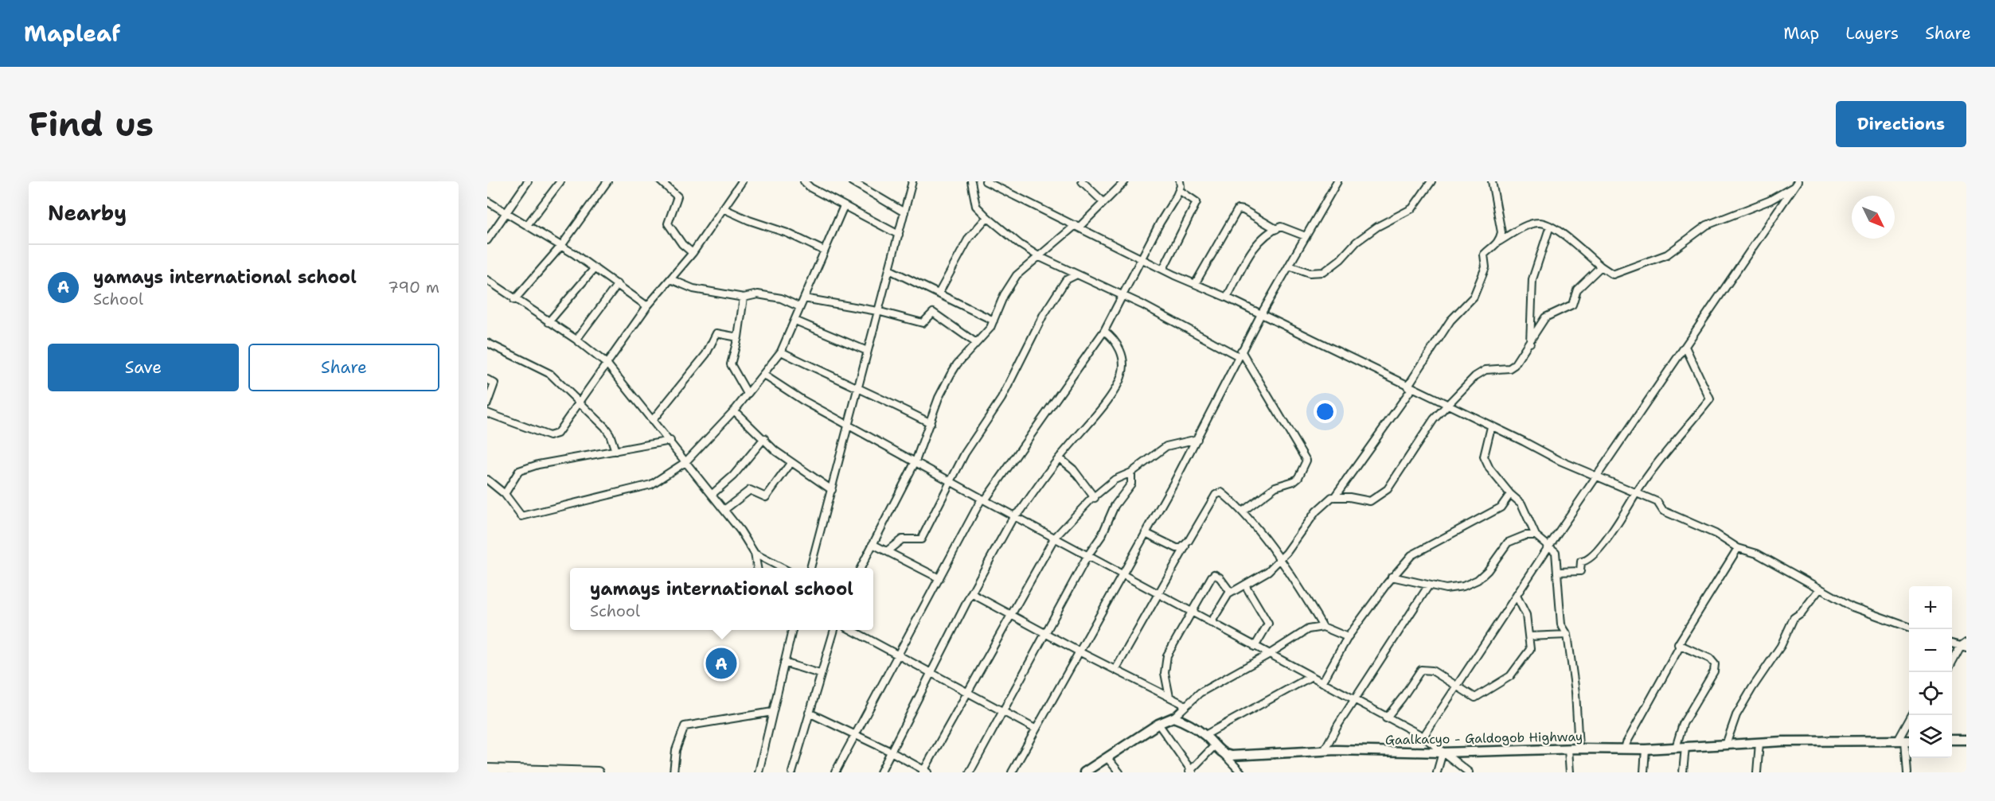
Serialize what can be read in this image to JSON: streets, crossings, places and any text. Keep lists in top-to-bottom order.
{
  "streets": {
    "street": ["Gaalkacyo - Galdogob Highway"]
  },
  "north": "bottom right",
  "page": {
    "header": "Mapleaf",
    "nav": ["Map", "Layers", "Share"],
    "buttons": [
      "Directions",
      ["Save", "Share"]
    ],
    "title": "Find us",
    "heading": "Nearby",
    "list": [
      {
        "mark": "A",
        "name": "yamays international school",
        "note": "School",
        "value": "790 m"
      }
    ],
    "popup": ["yamays international school", "School"],
    "map_buttons": ["+", "−"],
    "pins": "A"
  }
}
